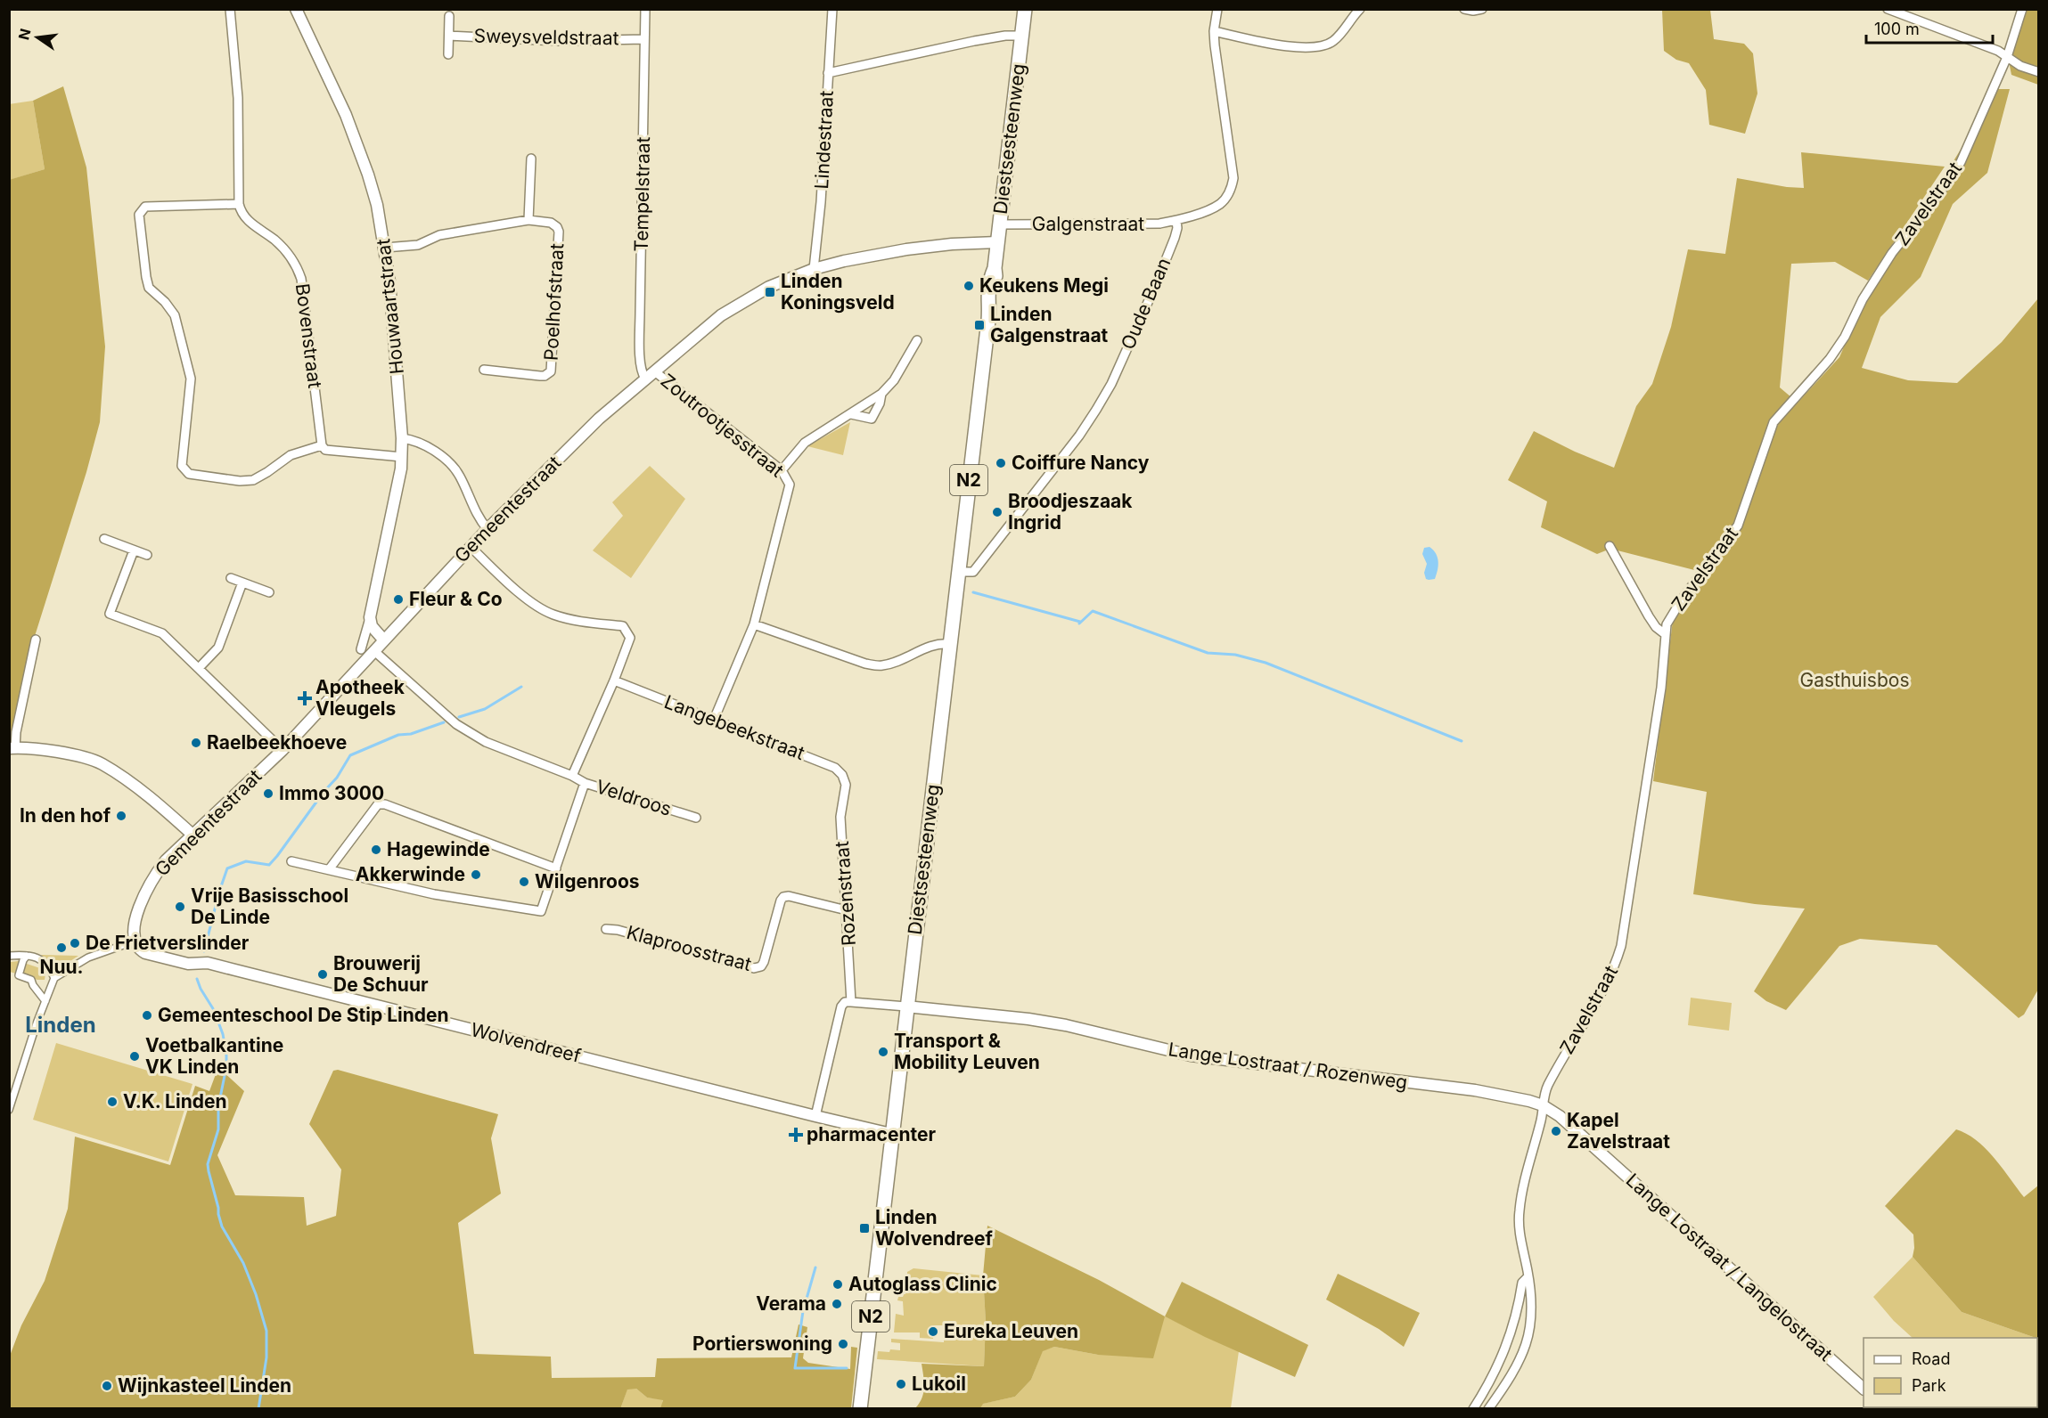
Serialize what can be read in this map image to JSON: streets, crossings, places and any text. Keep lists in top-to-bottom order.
{
  "streets": {
    "main road": ["Diestsesteenweg", "N2"],
    "street": [
      "Sweysveldstraat",
      "Lindestraat",
      "Tempelstraat",
      "Zavelstraat",
      "Galgenstraat",
      "Poelhofstraat",
      "Oude Baan",
      "Houwaartstraat",
      "Bovenstraat",
      "Zoutrootjesstraat",
      "Gemeentestraat",
      "Langebeekstraat",
      "Veldroos",
      "Rozenstraat",
      "Klaproosstraat",
      "Wolvendreef",
      "Lange Lostraat / Rozenweg",
      "Lange Lostraat / Langelostraat"
    ]
  },
  "crossings": [
    ["Sweysveldstraat", "Tempelstraat"],
    ["Diestsesteenweg", "Galgenstraat"],
    ["Diestsesteenweg", "Oude Baan"],
    ["Diestsesteenweg", "Gemeentestraat"],
    ["Diestsesteenweg", "Wolvendreef"],
    ["Diestsesteenweg", "Lange Lostraat / Rozenweg"],
    ["Lindestraat", "Gemeentestraat"],
    ["Tempelstraat", "Zoutrootjesstraat"],
    ["Tempelstraat", "Gemeentestraat"],
    ["Zavelstraat", "Lange Lostraat / Rozenweg"],
    ["Zavelstraat", "Lange Lostraat / Langelostraat"],
    ["Galgenstraat", "Oude Baan"],
    ["Poelhofstraat", "Houwaartstraat"],
    ["Zoutrootjesstraat", "Gemeentestraat"],
    ["Zoutrootjesstraat", "Langebeekstraat"],
    ["Gemeentestraat", "Veldroos"],
    ["Gemeentestraat", "Wolvendreef"],
    ["Langebeekstraat", "Rozenstraat"],
    ["Rozenstraat", "Klaproosstraat"],
    ["Lange Lostraat / Rozenweg", "Lange Lostraat / Langelostraat"]
  ],
  "districts": ["Linden"],
  "parks": ["Gasthuisbos"],
  "places": {
    "other": [
      "Keukens Megi",
      "Coiffure Nancy",
      "Broodjeszaak Ingrid",
      "Fleur & Co",
      "Raelbeekhoeve",
      "Immo 3000",
      "In den hof",
      "Hagewinde",
      "Akkerwinde",
      "Wilgenroos",
      "Vrije Basisschool De Linde",
      "De Frietverslinder",
      "Nuu.",
      "Brouwerij De Schuur",
      "Gemeenteschool De Stip Linden",
      "Transport & Mobility Leuven",
      "Voetbalkantine VK Linden",
      "V.K. Linden",
      "Kapel Zavelstraat",
      "Autoglass Clinic",
      "Verama",
      "Eureka Leuven",
      "Portierswoning",
      "Lukoil",
      "Wijnkasteel Linden"
    ],
    "transit": ["Linden Koningsveld", "Linden Galgenstraat", "Linden Wolvendreef"],
    "health": ["Apotheek Vleugels", "pharmacenter"]
  },
  "legend": ["Road", "Park"],
  "scale_bar": "100 m",
  "north": "left"
}
